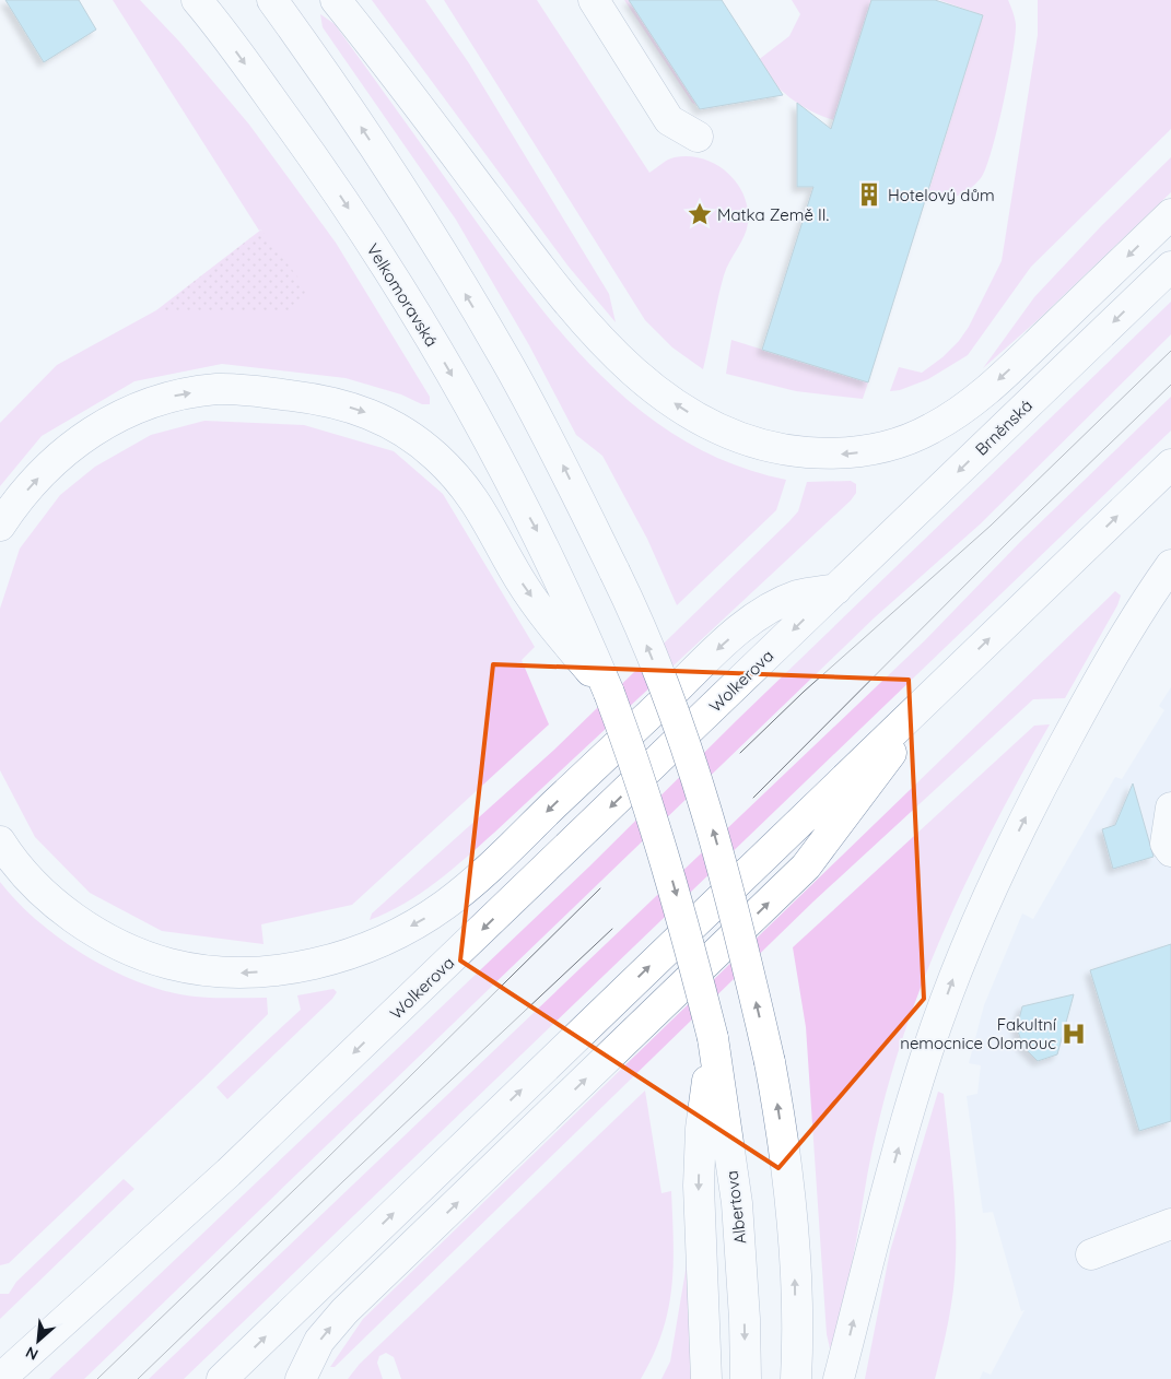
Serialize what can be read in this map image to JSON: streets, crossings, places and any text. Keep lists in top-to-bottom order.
{
  "streets": {
    "main road": [
      "Velkomoravská",
      "Brněnská",
      "Wolkerova",
      "Albertova"
    ]
  },
  "crossings": [
    ["Brněnská", "Wolkerova"]
  ],
  "places": {
    "building": ["Hotelový dům"],
    "place": ["Matka Země II."],
    "hospital": ["Fakultní nemocnice Olomouc"]
  },
  "north": "bottom left"
}
